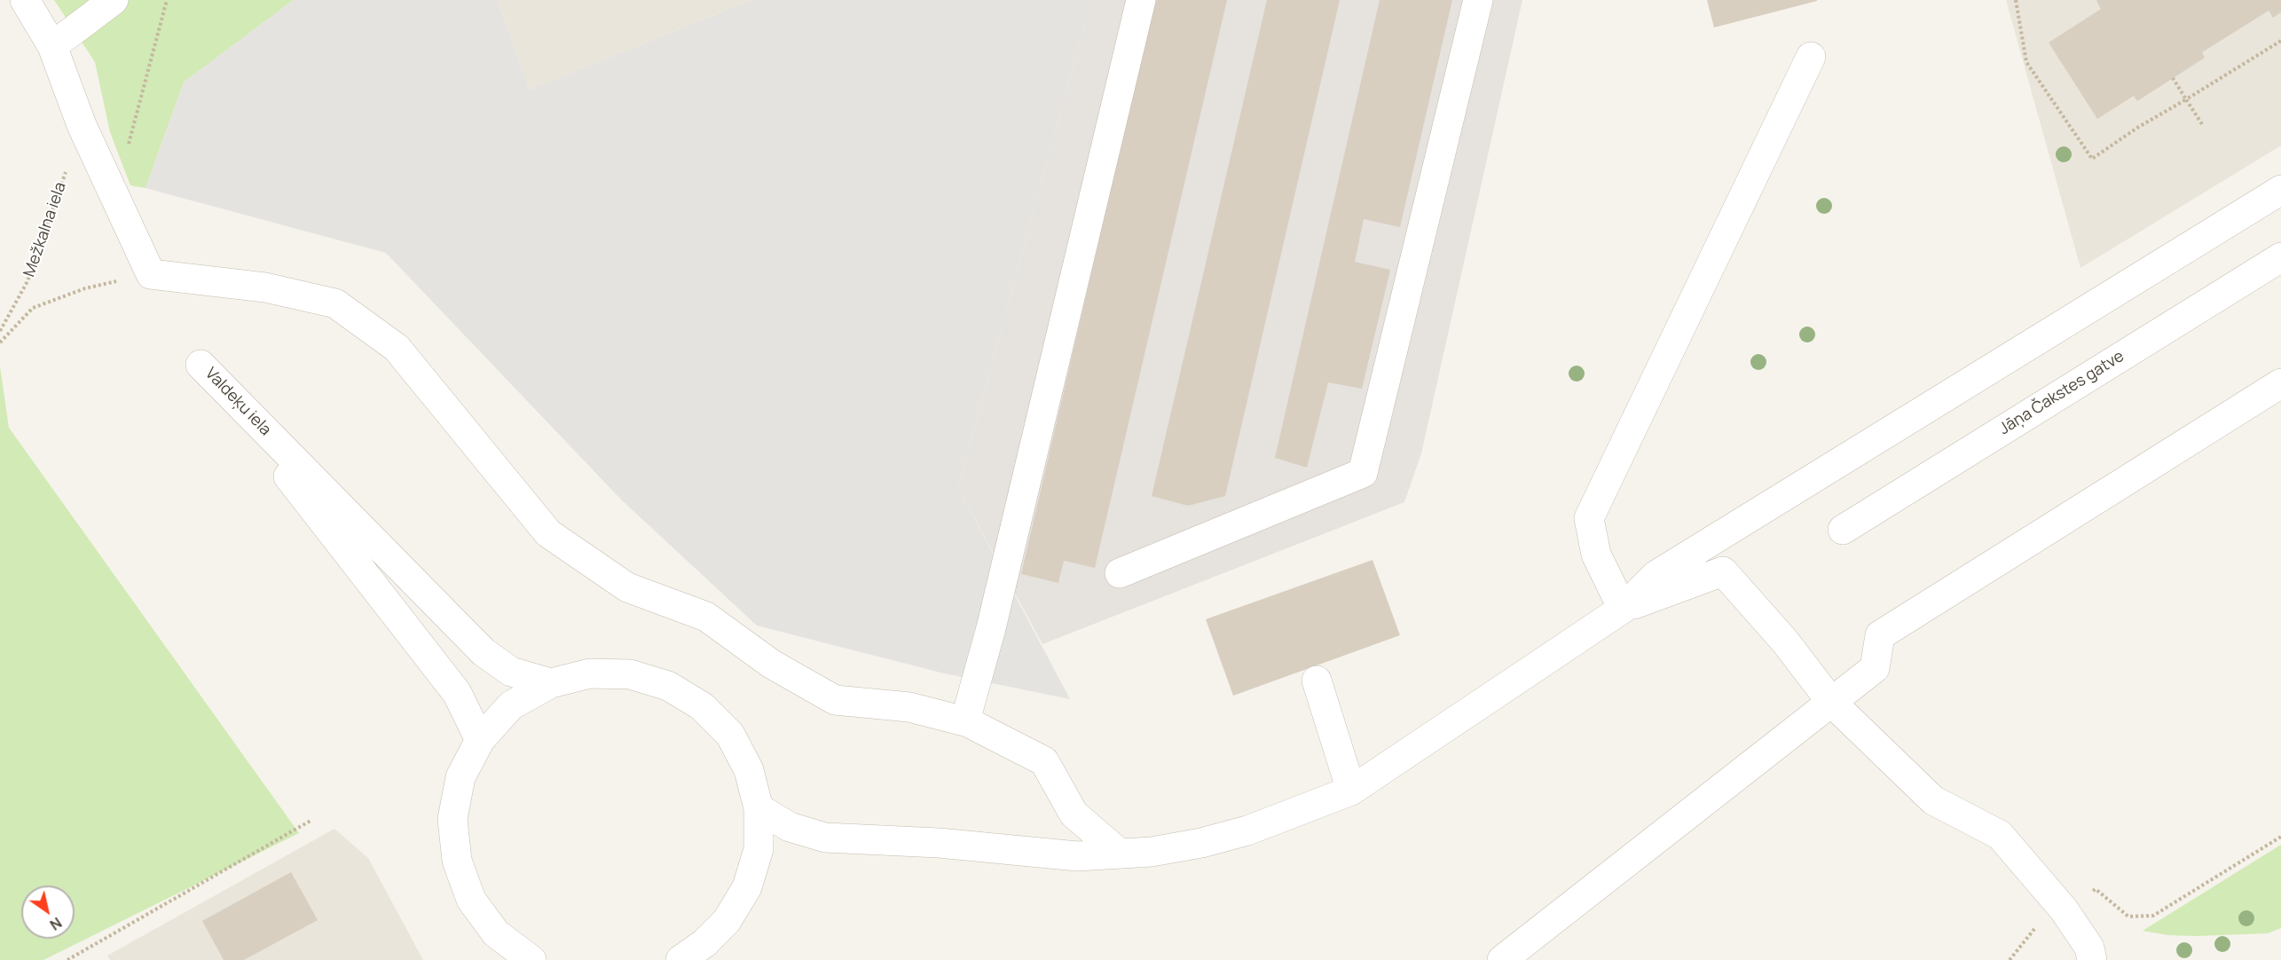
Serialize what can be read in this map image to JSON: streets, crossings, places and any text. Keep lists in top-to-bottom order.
{
  "streets": {
    "street": ["Jāņa Čakstes gatve", "Valdeķu iela"],
    "path": ["Mežkalna iela"]
  },
  "north": "bottom right"
}
